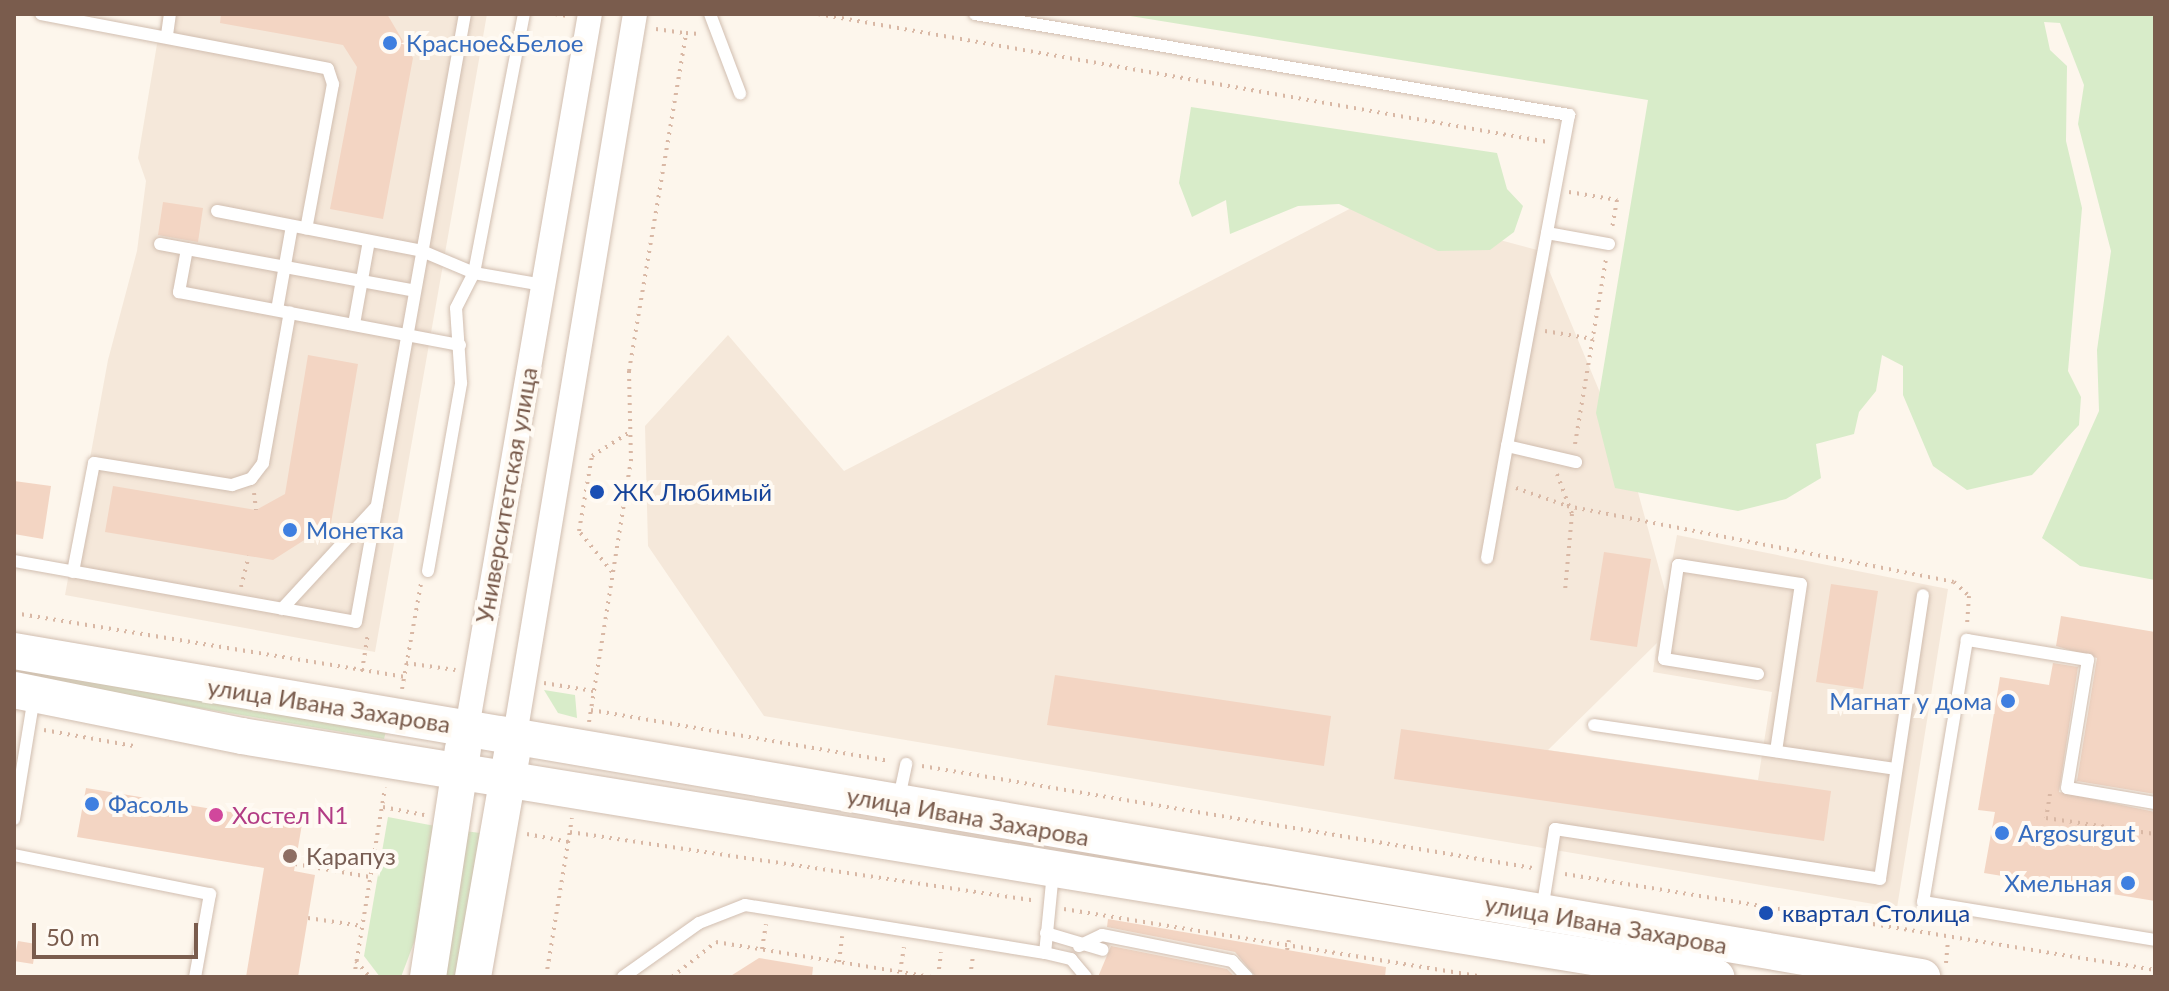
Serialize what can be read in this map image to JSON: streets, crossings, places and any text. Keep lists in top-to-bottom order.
{
  "streets": {
    "main road": ["Университетская улица", "улица Ивана Захарова"]
  },
  "crossings": [
    ["Университетская улица", "улица Ивана Захарова"]
  ],
  "places": [
    "Красное&Белое",
    "ЖК Любимый",
    "Монетка",
    "Магнат у дома",
    "Фасоль",
    "Хостел N1",
    "Argosurgut",
    "Карапуз",
    "Хмельная",
    "квартал Столица"
  ],
  "scale_bar": "50 m"
}
